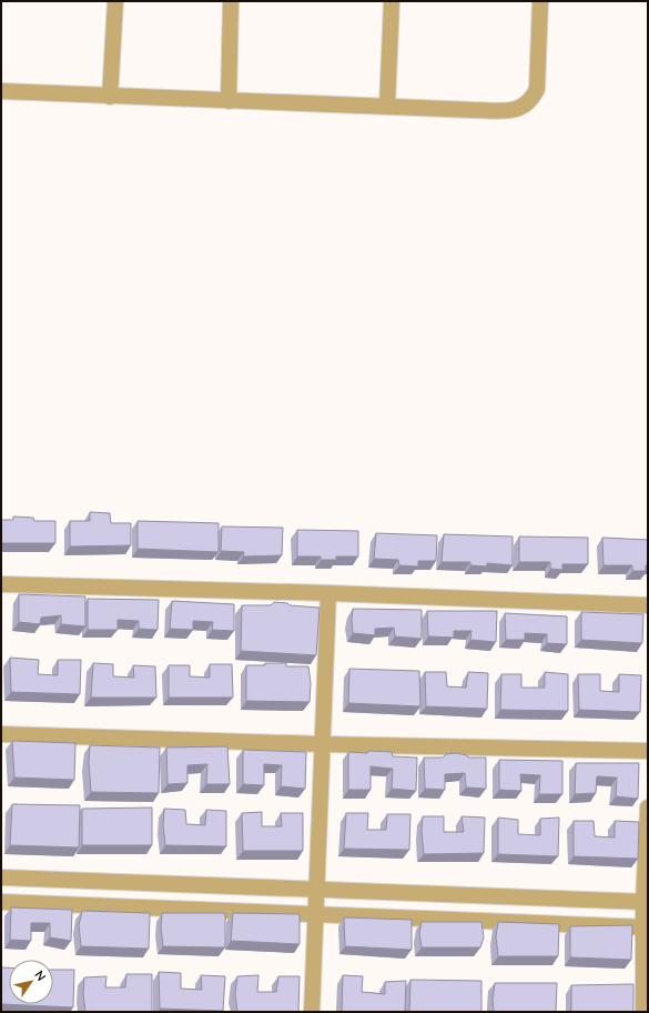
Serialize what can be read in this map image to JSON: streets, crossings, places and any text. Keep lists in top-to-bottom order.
{
  "north": "top right"
}
